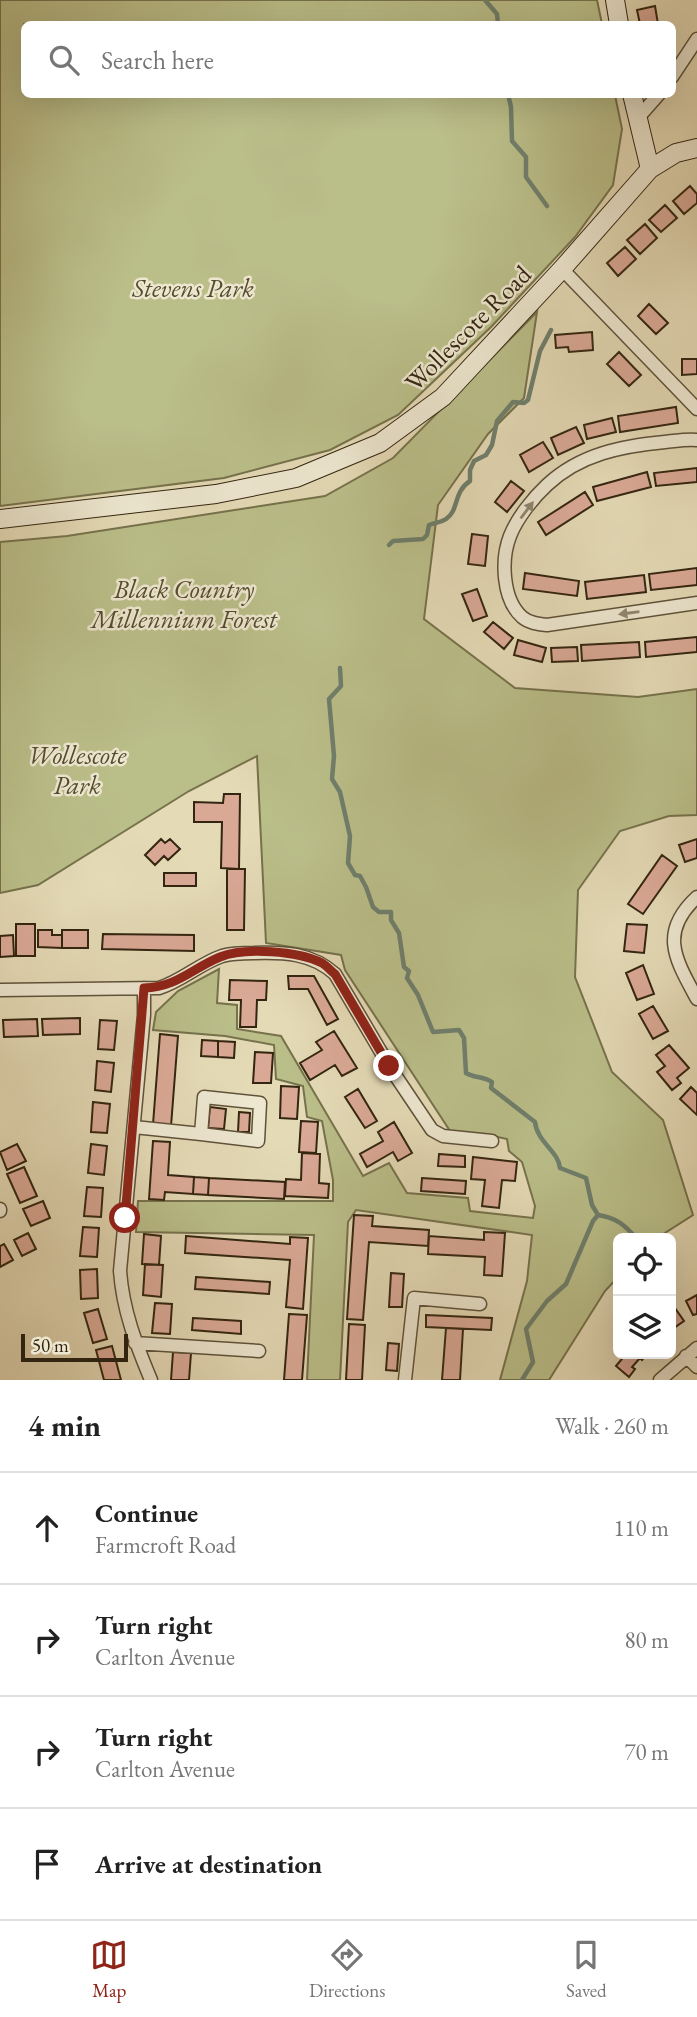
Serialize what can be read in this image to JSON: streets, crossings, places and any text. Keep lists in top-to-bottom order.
{
  "streets": {
    "street": ["Wollescote Road"]
  },
  "parks": ["Stevens Park", "Black Country Millennium Forest", "Wollescote Park"],
  "scale_bar": "50 m",
  "page": {
    "search": "Search here",
    "scale": "50 m",
    "heading": ["4 min", "Walk · 260 m"],
    "list": [
      ["Continue", "Farmcroft Road", "110 m"],
      ["Turn right", "Carlton Avenue", "80 m"],
      ["Turn right", "Carlton Avenue", "70 m"],
      "Arrive at destination"
    ],
    "nav": ["Map", "Directions", "Saved"]
  }
}
